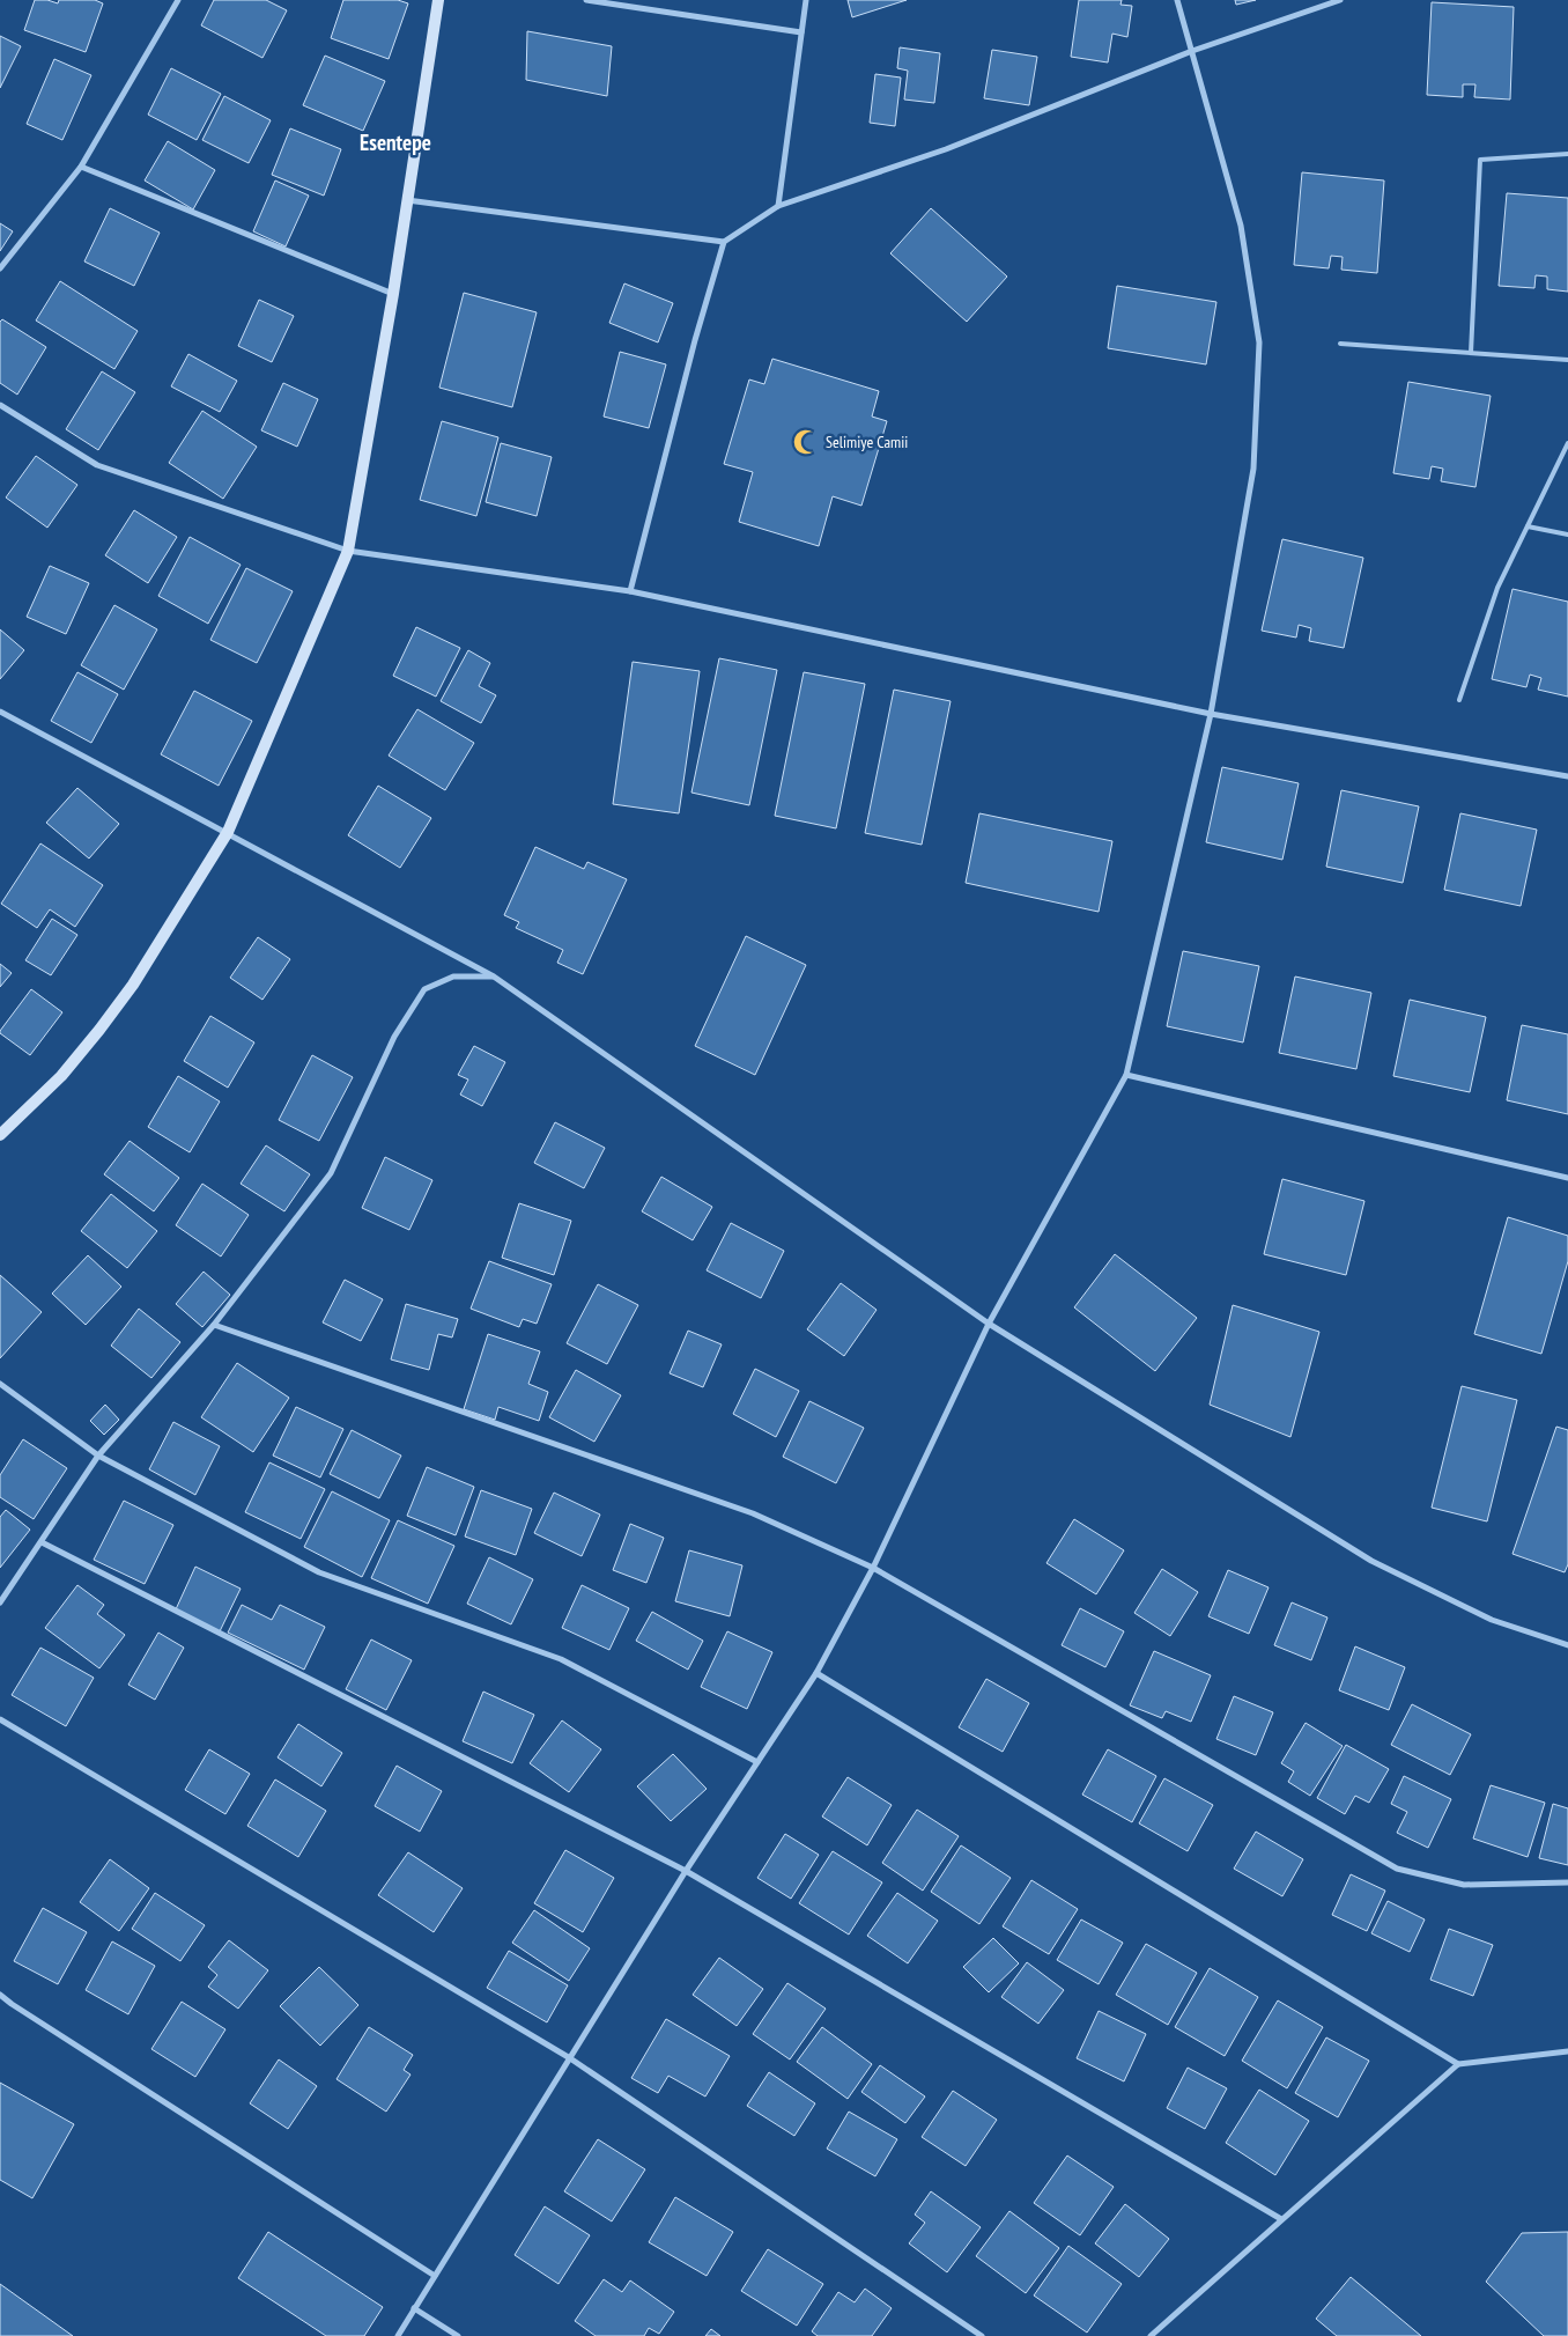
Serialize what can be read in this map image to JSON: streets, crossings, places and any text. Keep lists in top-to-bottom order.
{
  "districts": ["Esentepe"],
  "places": {
    "mosque": ["Selimiye Camii"]
  }
}
